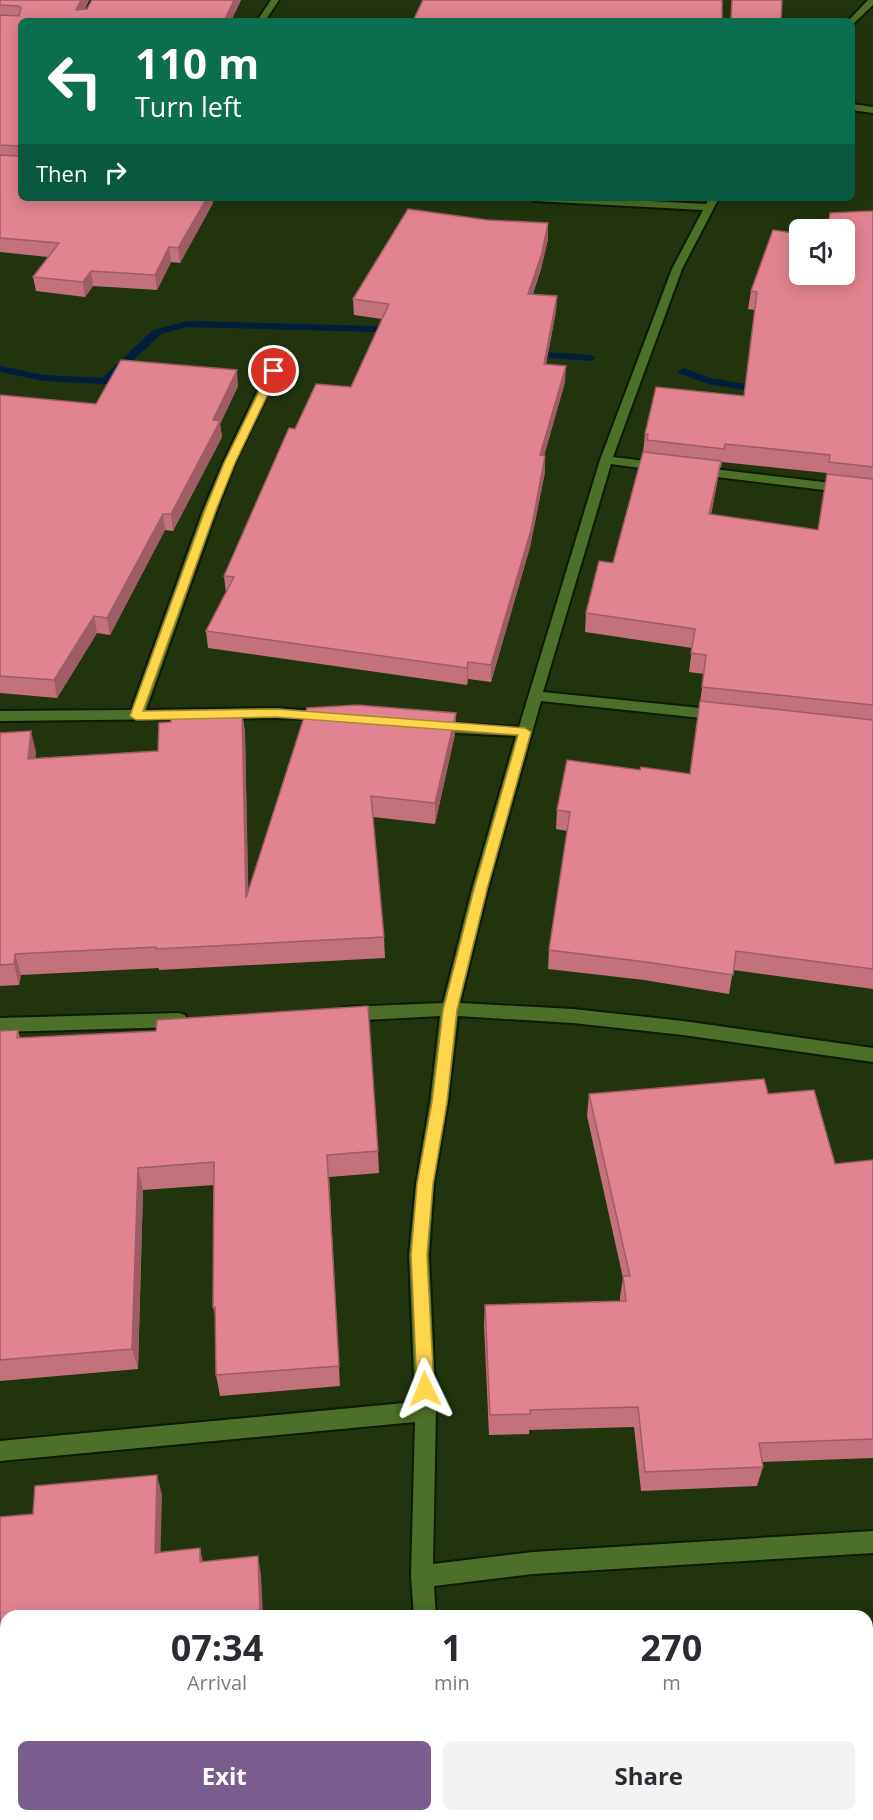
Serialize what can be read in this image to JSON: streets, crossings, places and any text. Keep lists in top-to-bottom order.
{
  "page": {
    "turn": ["110 m", "Turn left"],
    "then": "Then",
    "eta": [
      "07:34",
      "Arrival",
      "1",
      "min",
      "270",
      "m"
    ],
    "buttons": ["Exit", "Share"]
  }
}
